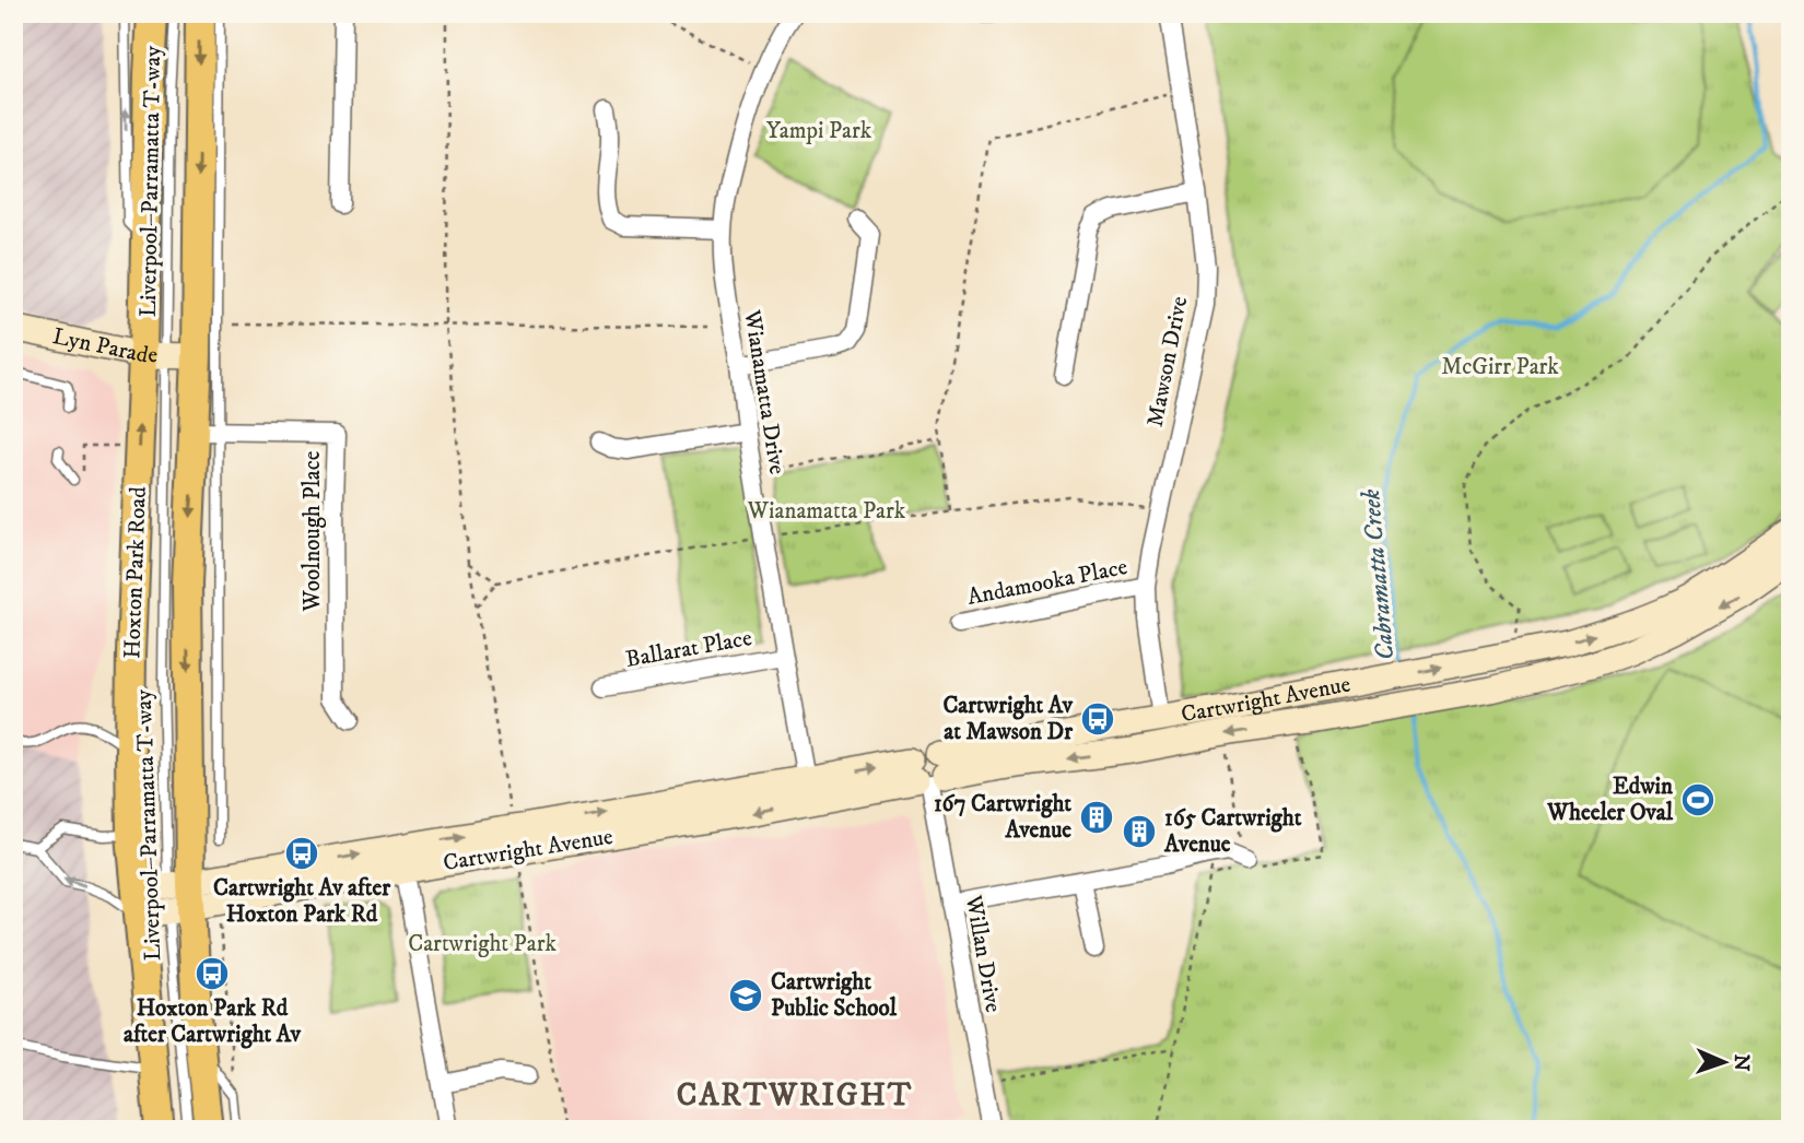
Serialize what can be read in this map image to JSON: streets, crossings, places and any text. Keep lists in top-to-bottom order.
{
  "streets": {
    "main road": ["Hoxton Park Road"],
    "street": [
      "Lyn Parade",
      "Mawson Drive",
      "Wianamatta Drive",
      "Woolnough Place",
      "Andamooka Place",
      "Ballarat Place",
      "Cartwright Avenue",
      "Willan Drive"
    ],
    "lane": ["Liverpool–Parramatta T-way"]
  },
  "crossings": [
    ["Liverpool–Parramatta T-way", "Lyn Parade"],
    ["Liverpool–Parramatta T-way", "Hoxton Park Road"],
    ["Liverpool–Parramatta T-way", "Cartwright Avenue"],
    ["Lyn Parade", "Hoxton Park Road"],
    ["Mawson Drive", "Andamooka Place"],
    ["Mawson Drive", "Cartwright Avenue"],
    ["Wianamatta Drive", "Ballarat Place"],
    ["Wianamatta Drive", "Cartwright Avenue"],
    ["Hoxton Park Road", "Cartwright Avenue"],
    ["Cartwright Avenue", "Willan Drive"]
  ],
  "districts": ["CARTWRIGHT"],
  "water": ["Cabramatta Creek"],
  "parks": [
    "Yampi Park",
    "McGirr Park",
    "Wianamatta Park",
    "Cartwright Park"
  ],
  "places": {
    "bus stop": ["Cartwright Av at Mawson Dr", "Cartwright Av after Hoxton Park Rd", "Hoxton Park Rd after Cartwright Av"],
    "sports": ["Edwin Wheeler Oval"],
    "building": ["167 Cartwright Avenue", "165 Cartwright Avenue"],
    "school or university": ["Cartwright Public School"]
  },
  "north": "right"
}
